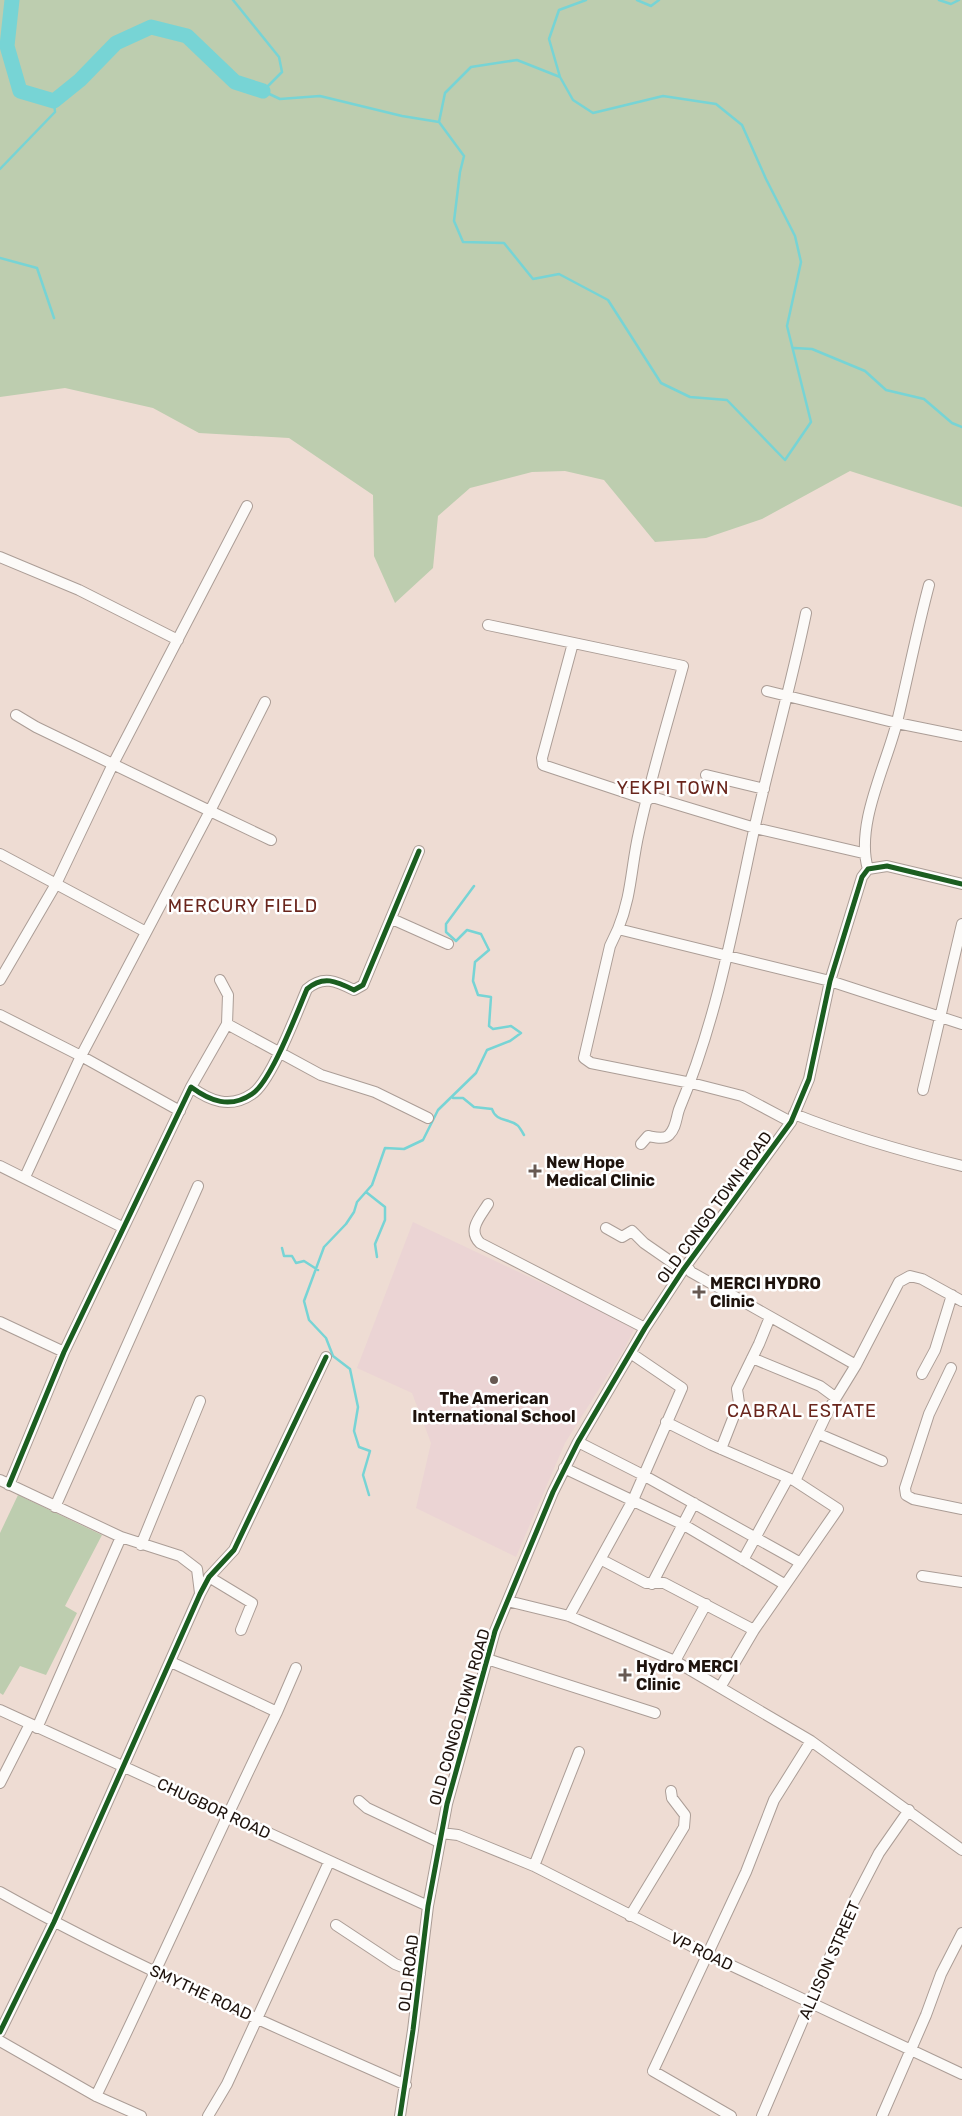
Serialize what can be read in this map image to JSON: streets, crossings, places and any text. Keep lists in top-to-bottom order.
{
  "streets": {
    "street": [
      "OLD CONGO TOWN ROAD",
      "CHUGBOR ROAD",
      "VP ROAD",
      "ALLISON STREET",
      "OLD ROAD",
      "SMYTHE ROAD"
    ]
  },
  "crossings": [
    ["OLD CONGO TOWN ROAD", "VP ROAD"],
    ["OLD CONGO TOWN ROAD", "OLD ROAD"],
    ["CHUGBOR ROAD", "OLD ROAD"],
    ["VP ROAD", "ALLISON STREET"],
    ["VP ROAD", "OLD ROAD"],
    ["OLD ROAD", "SMYTHE ROAD"]
  ],
  "districts": ["YEKPI TOWN", "MERCURY FIELD", "CABRAL ESTATE"],
  "places": {
    "health": ["New Hope Medical Clinic", "MERCI HYDRO Clinic", "Hydro MERCI Clinic"],
    "other": ["The American International School"]
  }
}
